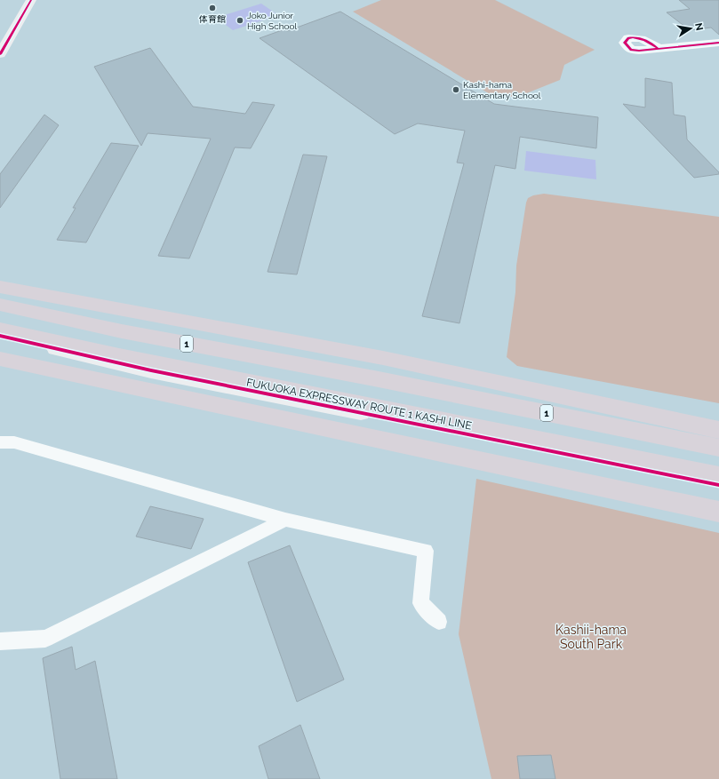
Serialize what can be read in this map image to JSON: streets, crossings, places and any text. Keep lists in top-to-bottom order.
{
  "streets": {
    "highway": ["1", "FUKUOKA EXPRESSWAY ROUTE 1 KASHI LINE"]
  },
  "parks": ["Kashii-hama South Park"],
  "places": ["体育館", "Joko Junior High School", "Kashi-hama Elementary School"],
  "north": "right"
}
